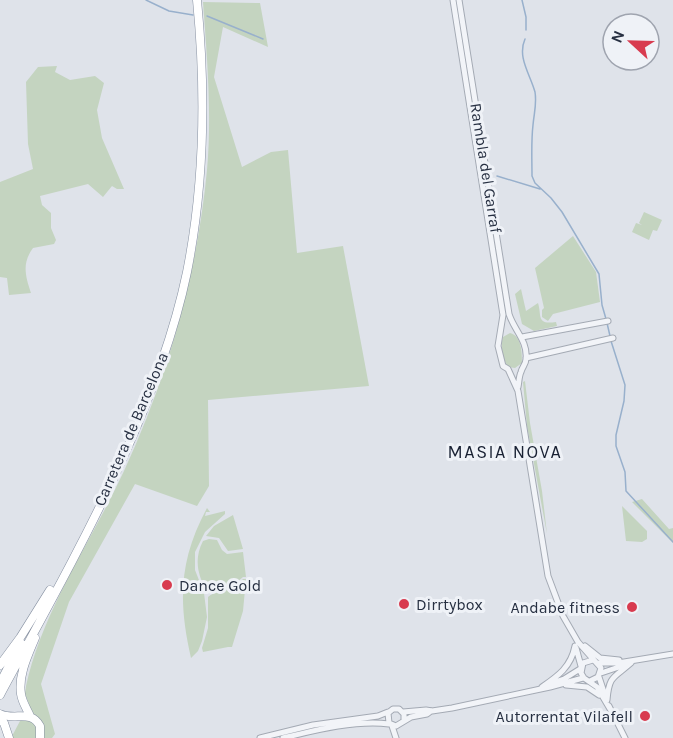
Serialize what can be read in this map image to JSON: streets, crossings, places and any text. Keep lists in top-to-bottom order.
{
  "streets": {
    "highway": ["Carretera de Barcelona"],
    "street": ["Rambla del Garraf"]
  },
  "districts": ["MASIA NOVA"],
  "places": [
    "Dance Gold",
    "Dirrtybox",
    "Andabe fitness",
    "Autorrentat Vilafell"
  ],
  "north": "left"
}
